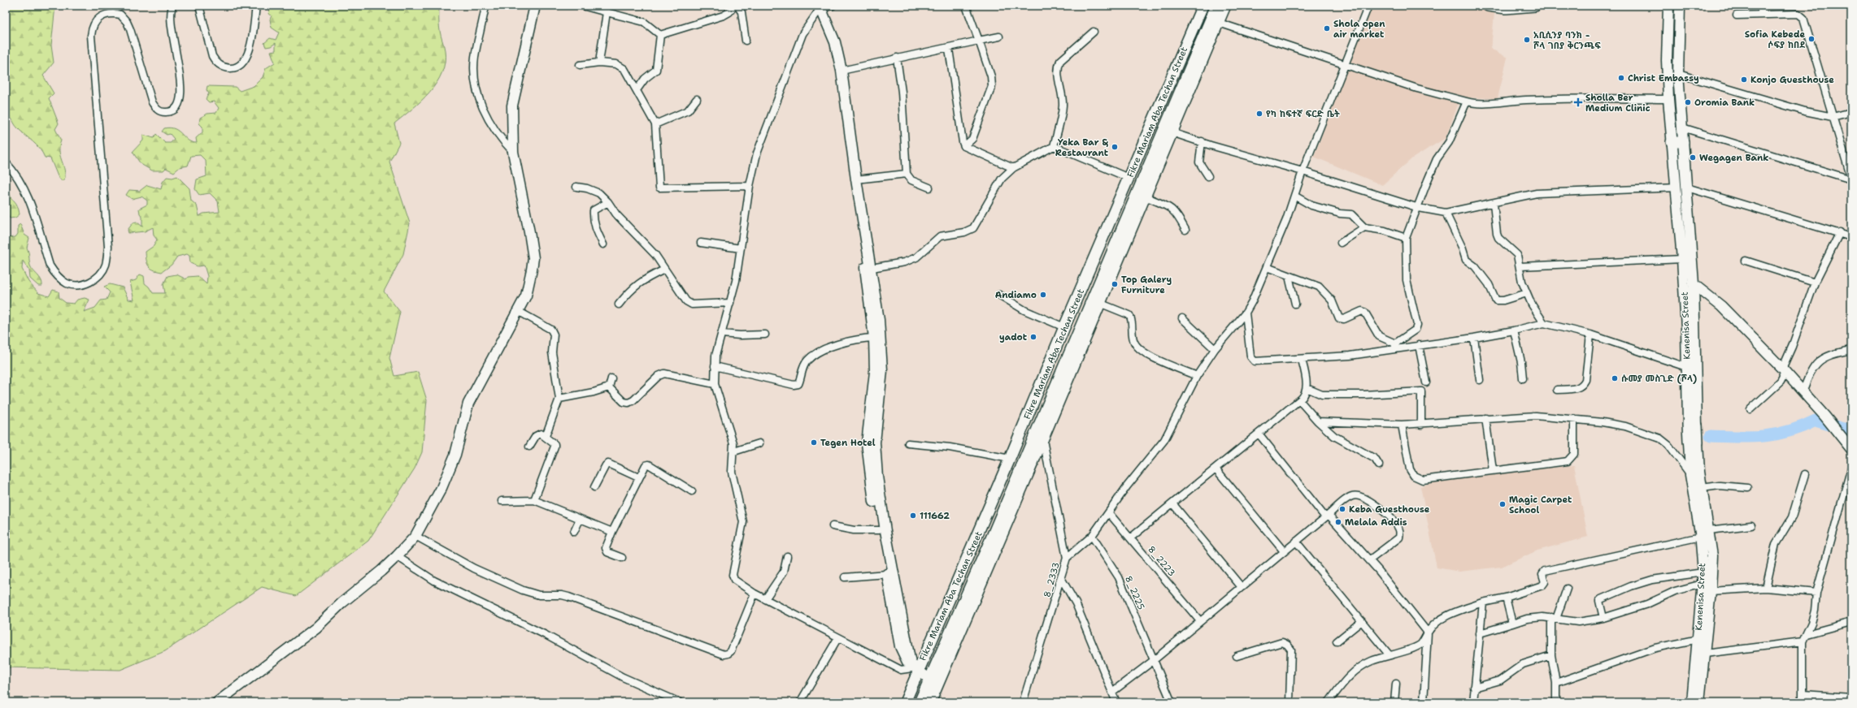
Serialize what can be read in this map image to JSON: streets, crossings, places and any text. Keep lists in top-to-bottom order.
{
  "streets": {
    "main road": ["Fikre Mariam Aba Techan Street", "Kenenisa Street"],
    "street": ["8_2223", "8_2333", "8_2225"]
  },
  "places": {
    "other": [
      "Shola open air market",
      "Sofia Kebede ሶፍያ ከበደ",
      "አቢሲንያ ባንክ - ሾላ ገበያ ቅርንጫፍ",
      "Christ Embassy",
      "Konjo Guesthouse",
      "Oromia Bank",
      "የካ ከፍተኛ ፍርድ ቤት",
      "Yeka Bar & Restaurant",
      "Wegagen Bank",
      "Top Galery Furniture",
      "Andiamo",
      "yadot",
      "ሱመያ መስጊድ (ሾላ)",
      "Tegen Hotel",
      "Magic Carpet School",
      "Keba Guesthouse",
      "111662",
      "Melala Addis"
    ],
    "health": ["Sholla Ber Medium Clinic"]
  }
}
